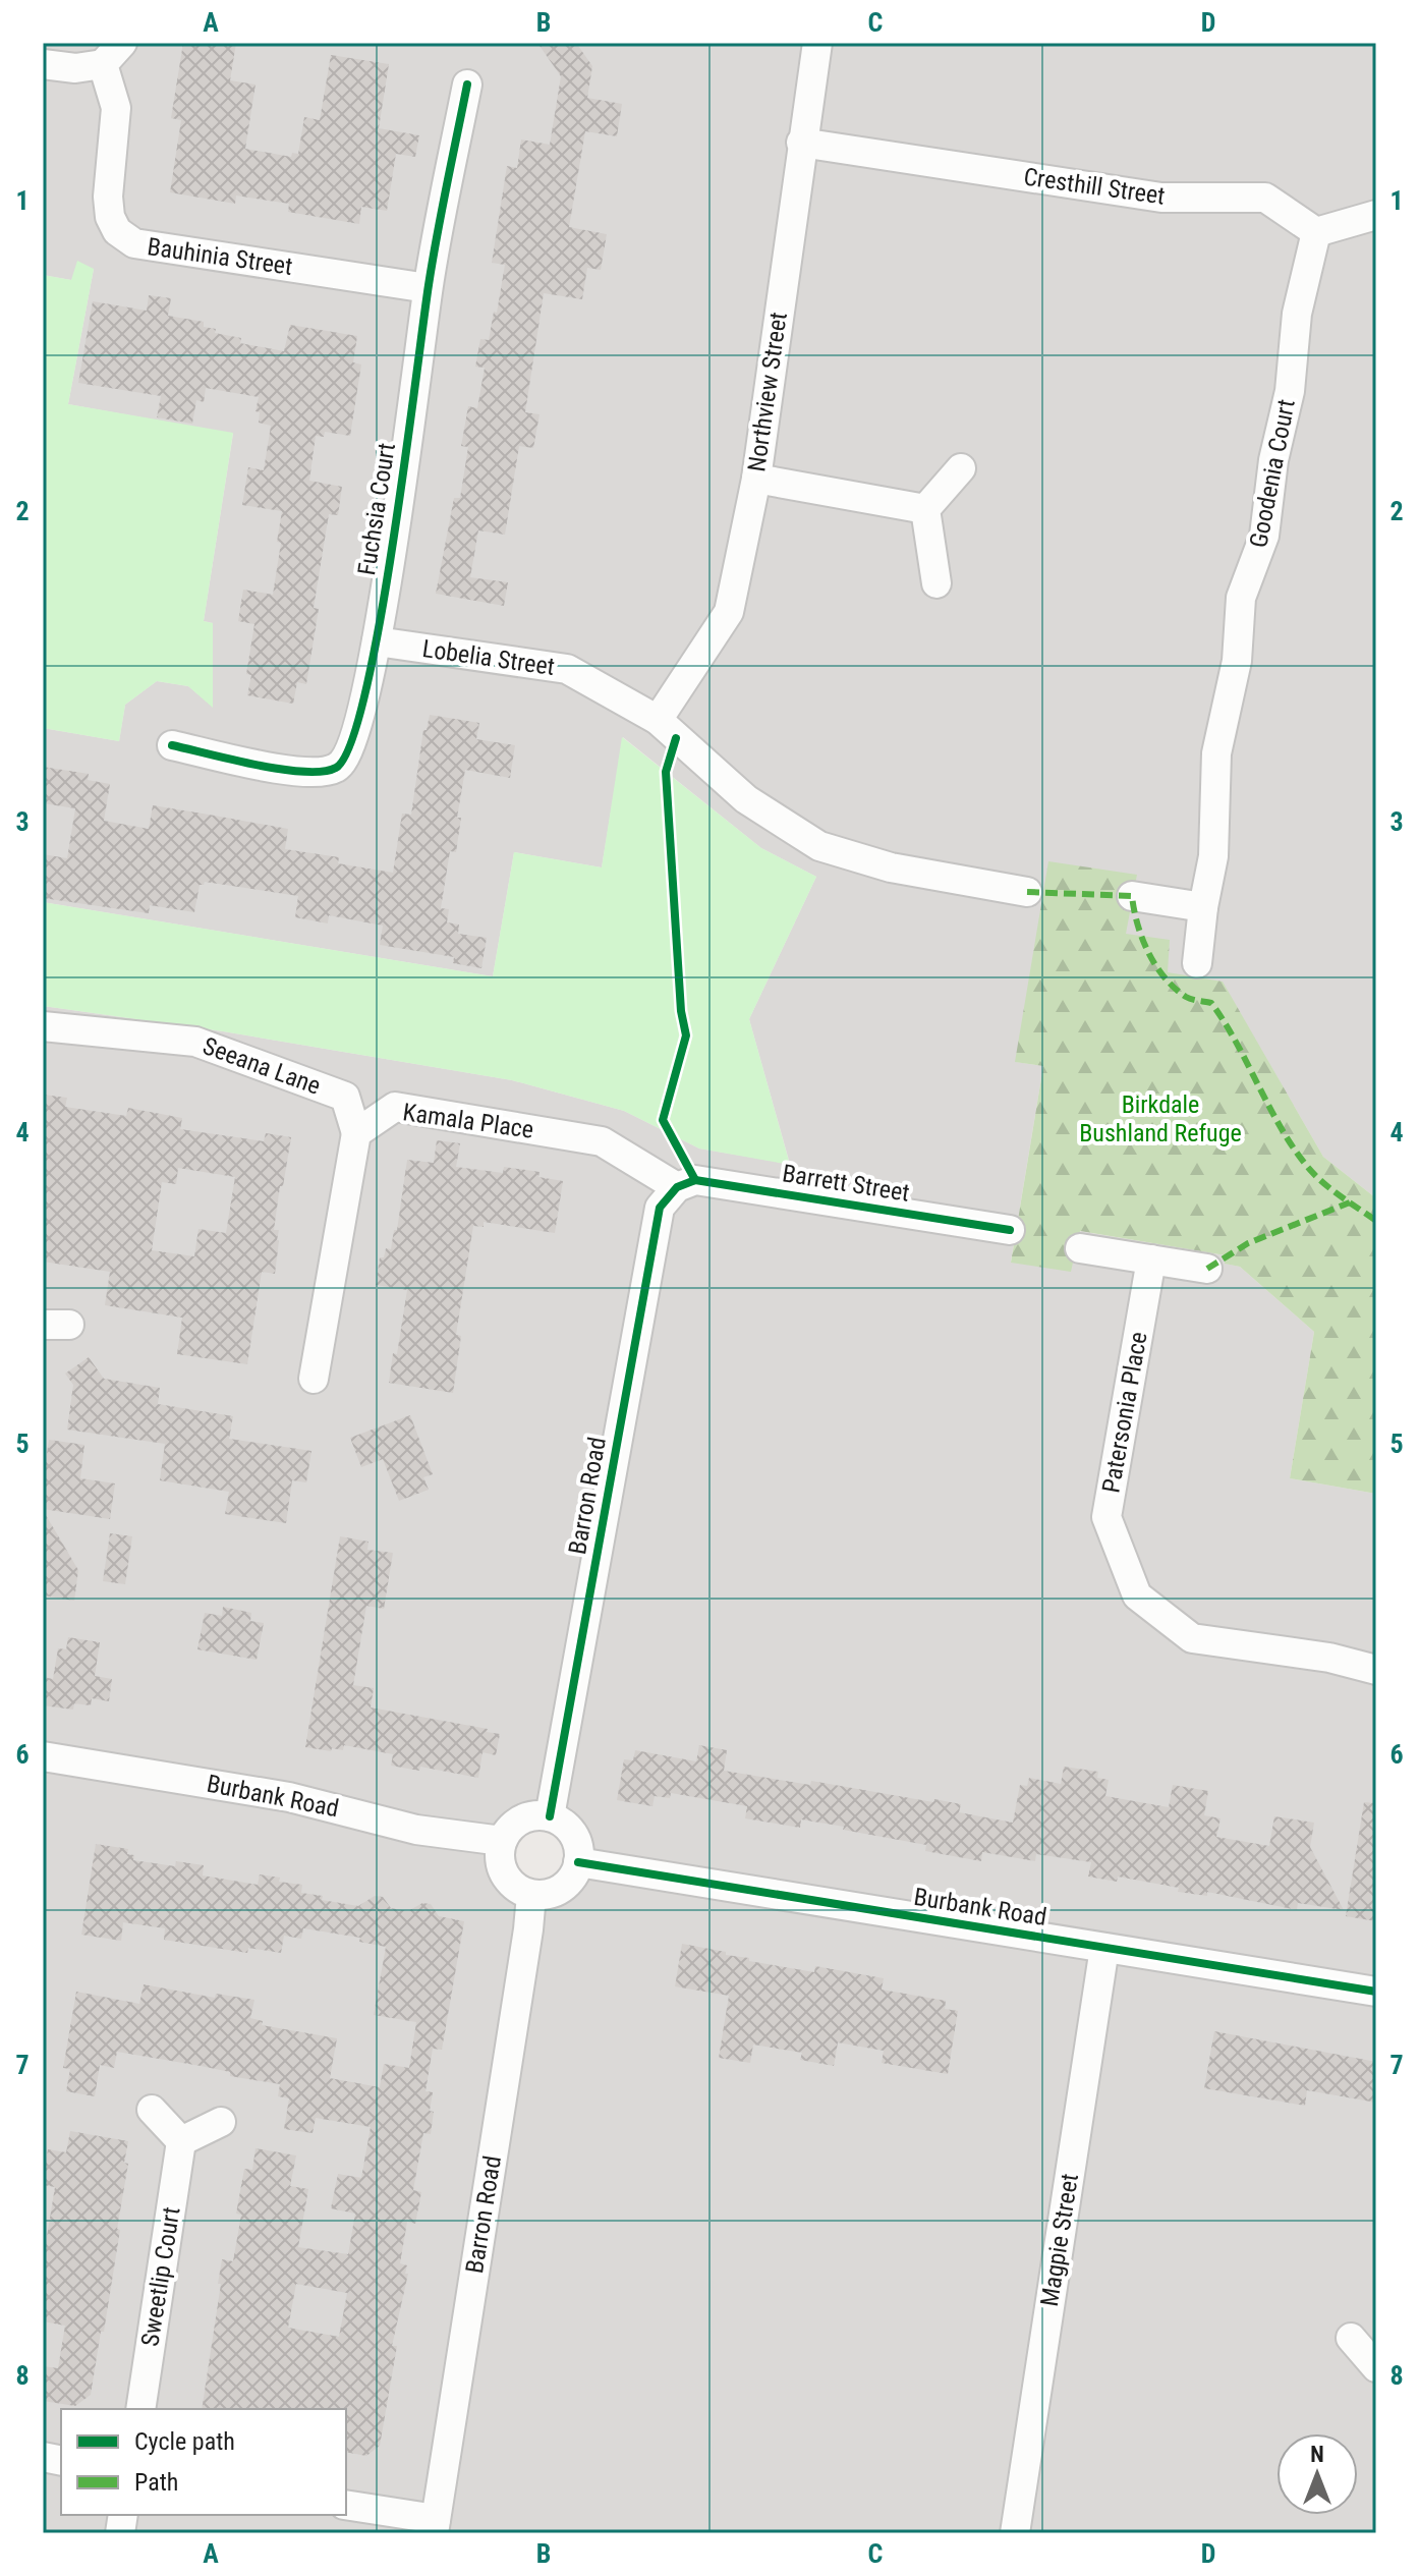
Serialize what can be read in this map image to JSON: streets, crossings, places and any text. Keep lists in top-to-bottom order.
{
  "streets": {
    "street": [
      "Cresthill Street",
      "Bauhinia Street",
      "Northview Street",
      "Goodenia Court",
      "Fuchsia Court",
      "Lobelia Street",
      "Seeana Lane",
      "Kamala Place",
      "Barrett Street",
      "Patersonia Place",
      "Barron Road",
      "Burbank Road",
      "Magpie Street",
      "Sweetlip Court"
    ]
  },
  "crossings": [
    ["Cresthill Street", "Northview Street"],
    ["Cresthill Street", "Goodenia Court"],
    ["Bauhinia Street", "Fuchsia Court"],
    ["Northview Street", "Lobelia Street"],
    ["Fuchsia Court", "Lobelia Street"],
    ["Seeana Lane", "Kamala Place"],
    ["Kamala Place", "Barrett Street"],
    ["Kamala Place", "Barron Road"],
    ["Barrett Street", "Barron Road"],
    ["Barron Road", "Burbank Road"],
    ["Burbank Road", "Magpie Street"]
  ],
  "parks": ["Birkdale Bushland Refuge"],
  "legend": ["Cycle path", "Path"],
  "north": "top",
  "grid": {
    "columns": [
      "A",
      "B",
      "C",
      "D"
    ],
    "rows": [
      "1",
      "2",
      "3",
      "4",
      "5",
      "6",
      "7",
      "8"
    ]
  }
}
